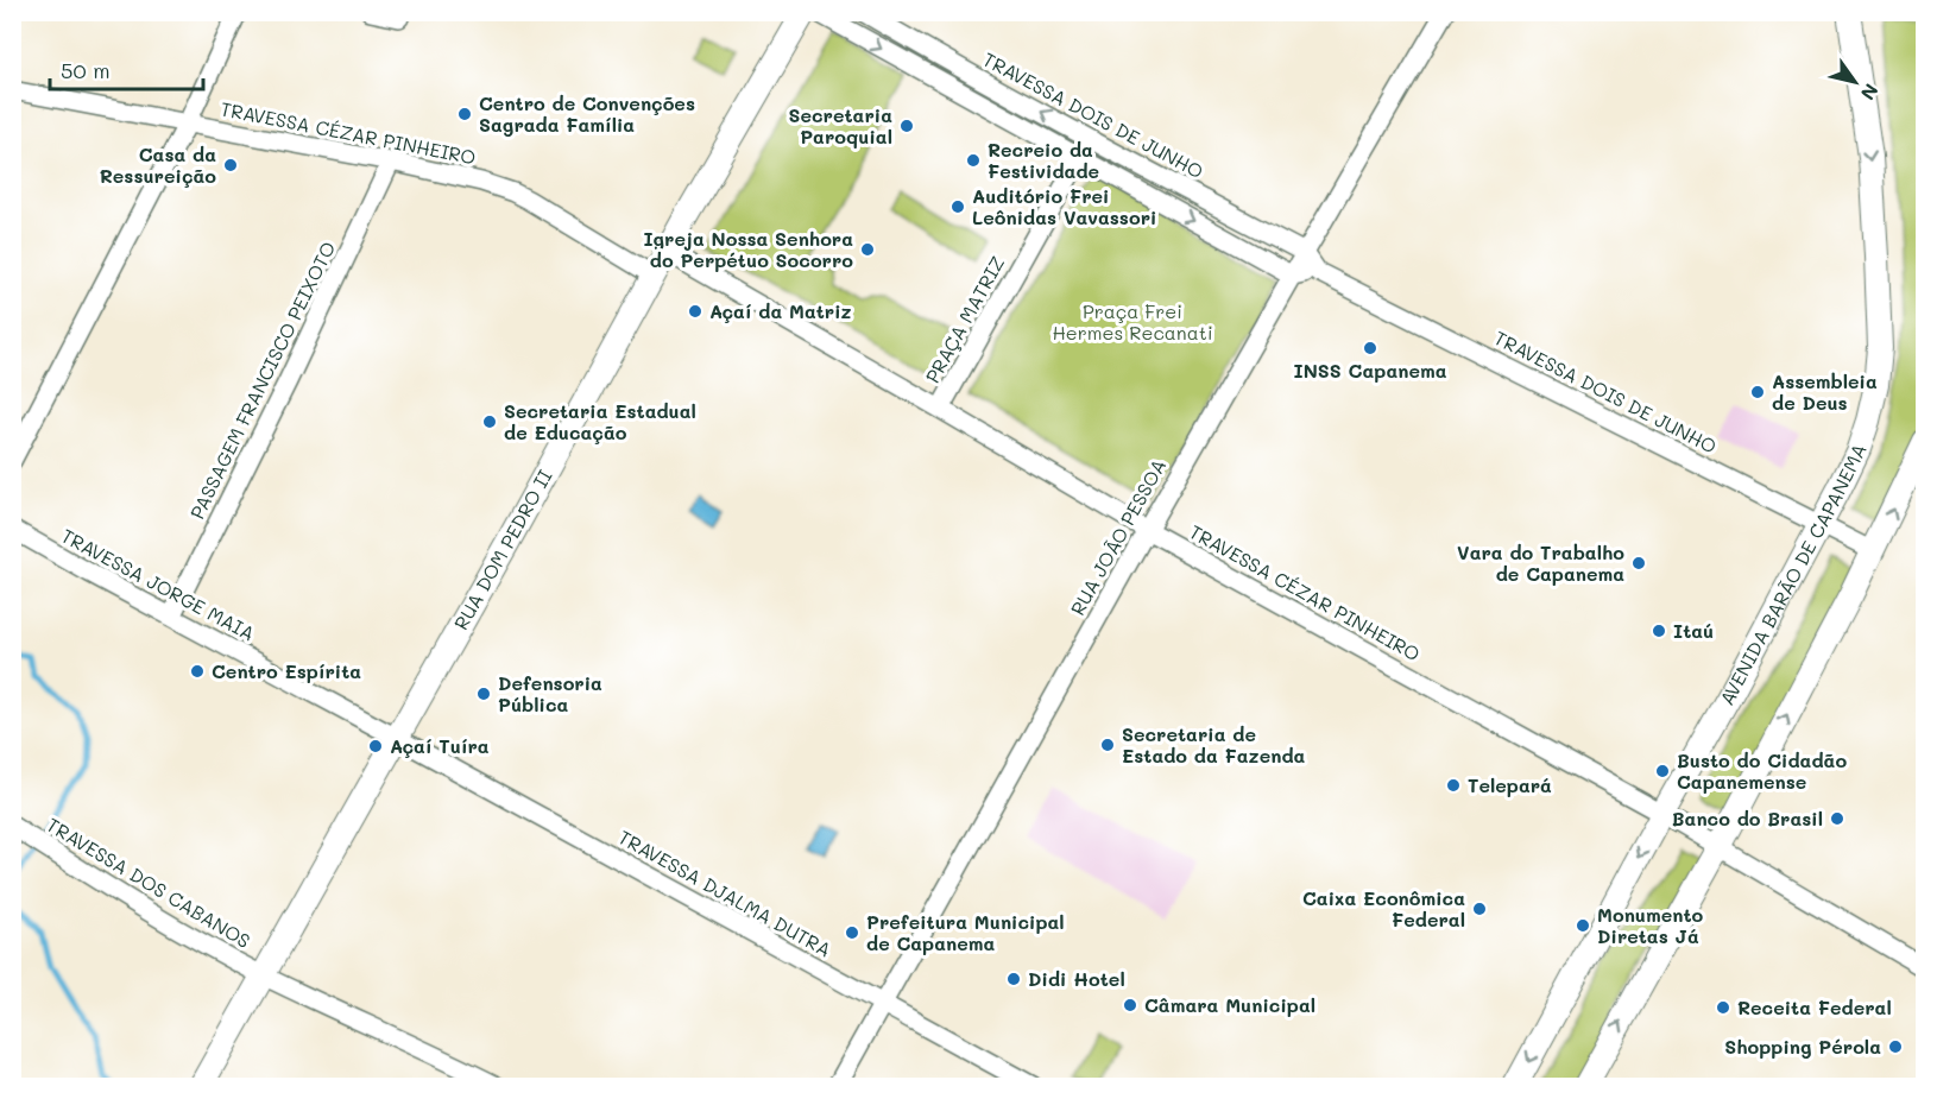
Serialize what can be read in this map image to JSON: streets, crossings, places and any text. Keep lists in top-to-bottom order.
{
  "streets": {
    "street": [
      "TRAVESSA DOIS DE JUNHO",
      "TRAVESSA CÉZAR PINHEIRO",
      "PRAÇA MATRIZ",
      "PASSAGEM FRANCISCO PEIXOTO",
      "RUA JOÃO PESSOA",
      "RUA DOM PEDRO II",
      "AVENIDA BARÃO DE CAPANEMA",
      "TRAVESSA JORGE MAIA",
      "TRAVESSA DOS CABANOS",
      "TRAVESSA DJALMA DUTRA"
    ]
  },
  "crossings": [
    ["TRAVESSA DOIS DE JUNHO", "PRAÇA MATRIZ"],
    ["TRAVESSA DOIS DE JUNHO", "RUA JOÃO PESSOA"],
    ["TRAVESSA DOIS DE JUNHO", "AVENIDA BARÃO DE CAPANEMA"],
    ["TRAVESSA CÉZAR PINHEIRO", "PRAÇA MATRIZ"],
    ["TRAVESSA CÉZAR PINHEIRO", "PASSAGEM FRANCISCO PEIXOTO"],
    ["TRAVESSA CÉZAR PINHEIRO", "RUA JOÃO PESSOA"],
    ["TRAVESSA CÉZAR PINHEIRO", "RUA DOM PEDRO II"],
    ["TRAVESSA CÉZAR PINHEIRO", "AVENIDA BARÃO DE CAPANEMA"],
    ["PASSAGEM FRANCISCO PEIXOTO", "TRAVESSA JORGE MAIA"],
    ["RUA JOÃO PESSOA", "TRAVESSA DJALMA DUTRA"],
    ["RUA DOM PEDRO II", "TRAVESSA JORGE MAIA"],
    ["RUA DOM PEDRO II", "TRAVESSA DOS CABANOS"],
    ["RUA DOM PEDRO II", "TRAVESSA DJALMA DUTRA"],
    ["TRAVESSA JORGE MAIA", "TRAVESSA DJALMA DUTRA"]
  ],
  "parks": ["Praça Frei Hermes Recanati"],
  "places": [
    "Centro de Convenções Sagrada Família",
    "Secretaria Paroquial",
    "Recreio da Festividade",
    "Casa da Ressureição",
    "Auditório Frei Leônidas Vavassori",
    "Igreja Nossa Senhora do Perpétuo Socorro",
    "Açaí da Matriz",
    "INSS Capanema",
    "Assembleia de Deus",
    "Secretaria Estadual de Educação",
    "Vara do Trabalho de Capanema",
    "Itaú",
    "Centro Espírita",
    "Defensoria Pública",
    "Secretaria de Estado da Fazenda",
    "Açaí Tuíra",
    "Busto do Cidadão Capanemense",
    "Telepará",
    "Banco do Brasil",
    "Caixa Econômica Federal",
    "Monumento Diretas Já",
    "Prefeitura Municipal de Capanema",
    "Didi Hotel",
    "Câmara Municipal",
    "Receita Federal",
    "Shopping Pérola"
  ],
  "scale_bar": "50 m",
  "north": "bottom right"
}
